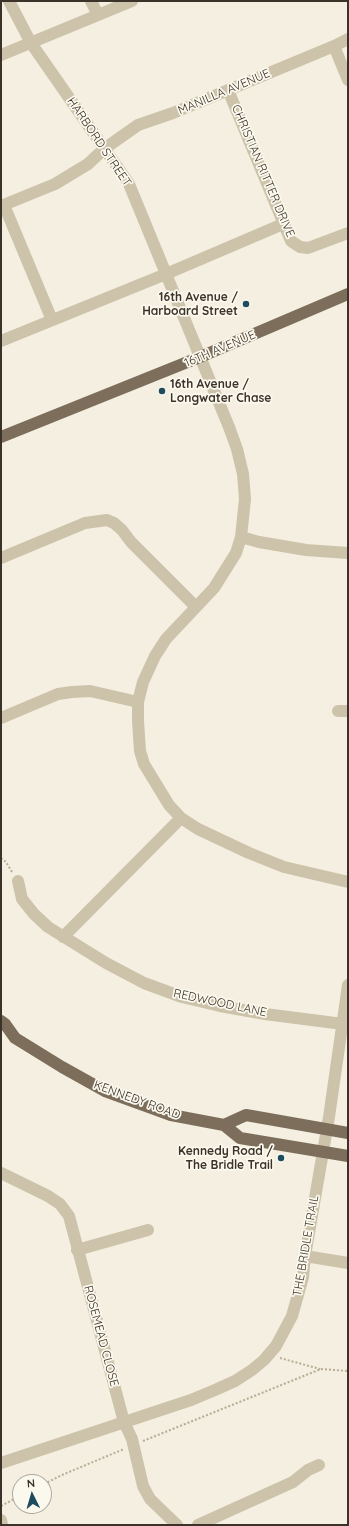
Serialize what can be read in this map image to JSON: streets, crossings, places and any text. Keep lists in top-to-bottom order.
{
  "streets": {
    "main road": ["16TH AVENUE", "KENNEDY ROAD"],
    "street": [
      "MANILLA AVENUE",
      "HARBORD STREET",
      "CHRISTIAN RITTER DRIVE",
      "REDWOOD LANE",
      "THE BRIDLE TRAIL",
      "ROSEMEAD CLOSE"
    ]
  },
  "crossings": [
    ["MANILLA AVENUE", "HARBORD STREET"],
    ["MANILLA AVENUE", "CHRISTIAN RITTER DRIVE"],
    ["HARBORD STREET", "16TH AVENUE"],
    ["REDWOOD LANE", "THE BRIDLE TRAIL"],
    ["KENNEDY ROAD", "THE BRIDLE TRAIL"],
    ["THE BRIDLE TRAIL", "ROSEMEAD CLOSE"]
  ],
  "places": ["16th Avenue / Harboard Street", "16th Avenue / Longwater Chase", "Kennedy Road / The Bridle Trail"],
  "north": "top"
}
